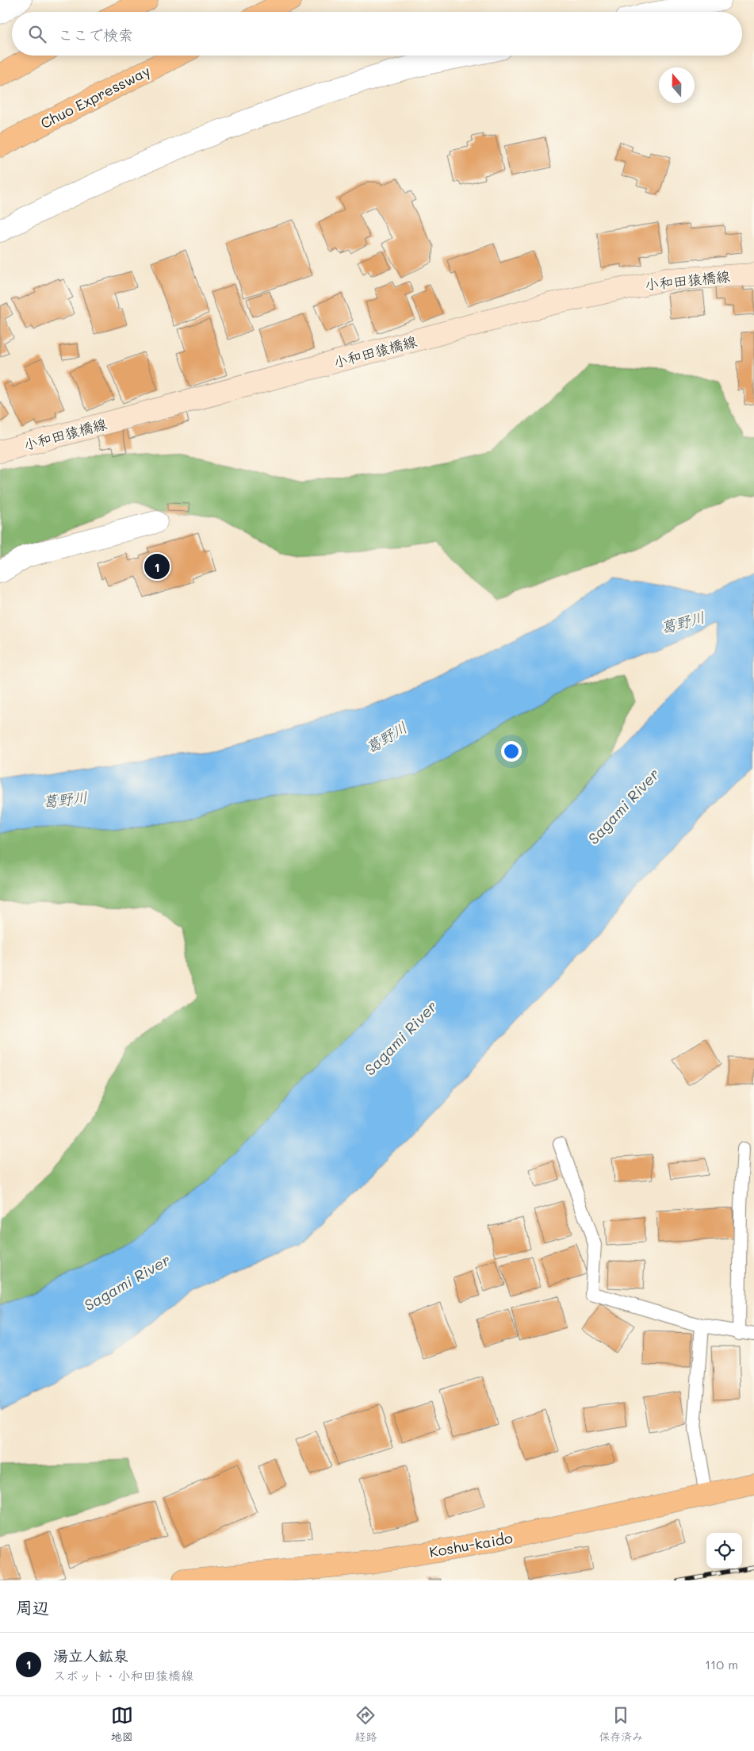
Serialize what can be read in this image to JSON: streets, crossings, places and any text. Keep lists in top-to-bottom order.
{
  "streets": {
    "highway": ["Chuo Expressway", "Koshu-kaido"],
    "main road": ["小和田猿橋線"]
  },
  "water": ["葛野川", "Sagami River"],
  "north": "top",
  "page": {
    "search": "ここで検索",
    "pins": "1",
    "heading": "周辺",
    "list": [
      {
        "mark": "1",
        "name": "湯立人鉱泉",
        "note": "スポット · 小和田猿橋線",
        "value": "110 m"
      }
    ],
    "nav": ["地図", "経路", "保存済み"]
  }
}
